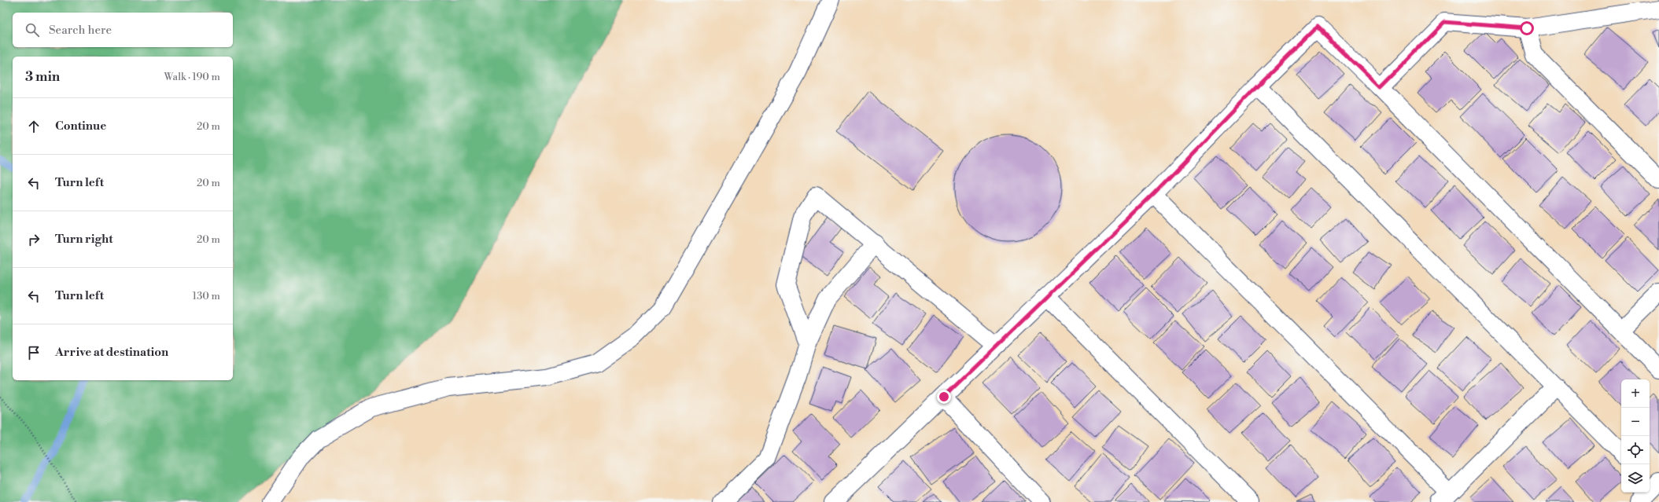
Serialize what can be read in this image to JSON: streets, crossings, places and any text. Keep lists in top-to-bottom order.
{
  "page": {
    "search": "Search here",
    "heading": ["3 min", "Walk · 190 m"],
    "list": [
      ["Continue", "20 m"],
      ["Turn left", "20 m"],
      ["Turn right", "20 m"],
      ["Turn left", "130 m"],
      "Arrive at destination"
    ],
    "map_buttons": ["+", "−"]
  }
}
